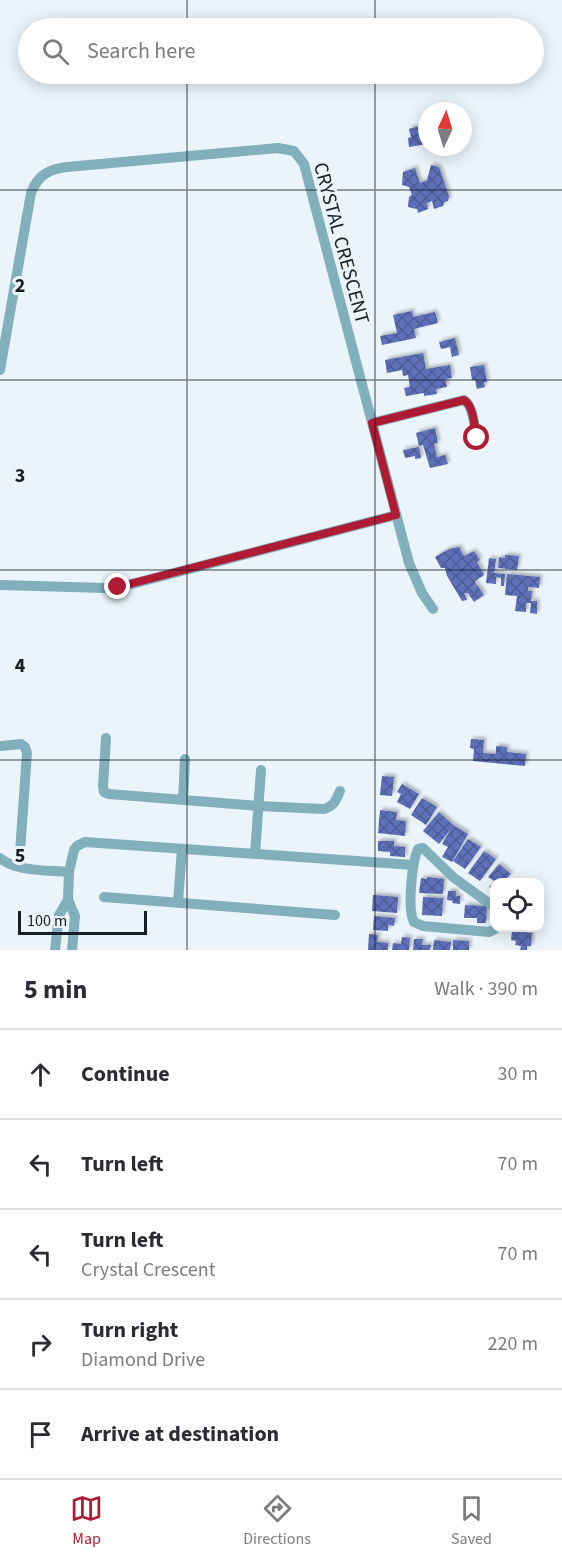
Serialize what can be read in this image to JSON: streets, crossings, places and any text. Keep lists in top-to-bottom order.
{
  "streets": {
    "street": ["CRYSTAL CRESCENT"]
  },
  "scale_bar": "100 m",
  "north": "top",
  "page": {
    "search": "Search here",
    "scale": "100 m",
    "heading": ["5 min", "Walk · 390 m"],
    "list": [
      ["Continue", "30 m"],
      ["Turn left", "70 m"],
      ["Turn left", "Crystal Crescent", "70 m"],
      ["Turn right", "Diamond Drive", "220 m"],
      "Arrive at destination"
    ],
    "nav": ["Map", "Directions", "Saved"]
  },
  "grid": {
    "rows": [
      "2",
      "3",
      "4",
      "5"
    ]
  }
}
